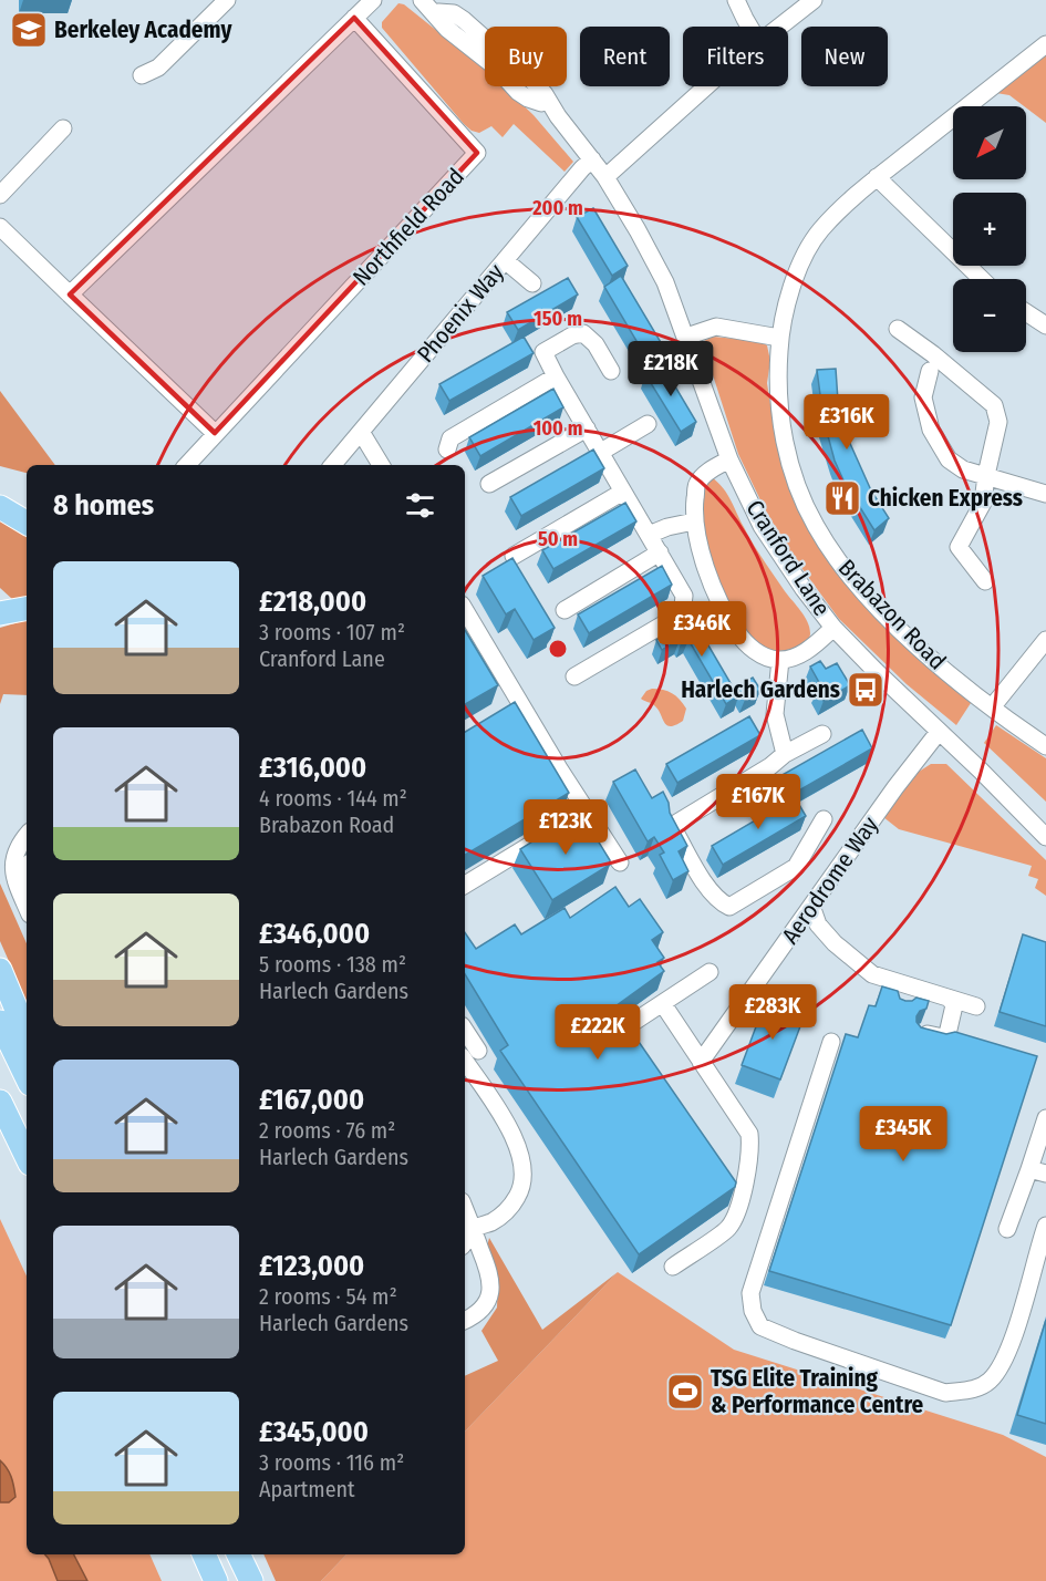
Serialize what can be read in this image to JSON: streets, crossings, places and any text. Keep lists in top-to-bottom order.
{
  "streets": {
    "street": [
      "Northfield Road",
      "Phoenix Way",
      "Cranford Lane",
      "Brabazon Road",
      "Aerodrome Way"
    ]
  },
  "crossings": [
    ["Phoenix Way", "Cranford Lane"],
    ["Cranford Lane", "Aerodrome Way"]
  ],
  "places": {
    "school or university": ["Berkeley Academy"],
    "restaurant": ["Chicken Express"],
    "bus stop": ["Harlech Gardens"],
    "sports": ["TSG Elite Training & Performance Centre"]
  },
  "north": "bottom left",
  "page": {
    "chip": [
      "Buy",
      "Rent",
      "Filters",
      "New"
    ],
    "map_buttons": ["+", "−"],
    "price": [
      "£218K",
      "£316K",
      "£346K",
      "£167K",
      "£123K",
      "£283K",
      "£222K",
      "£345K"
    ],
    "heading": "8 homes",
    "list": [
      {
        "name": "£218,000",
        "note": "3 rooms · 107 m² · Cranford Lane"
      },
      {
        "name": "£316,000",
        "note": "4 rooms · 144 m² · Brabazon Road"
      },
      {
        "name": "£346,000",
        "note": "5 rooms · 138 m² · Harlech Gardens"
      },
      {
        "name": "£167,000",
        "note": "2 rooms · 76 m² · Harlech Gardens"
      },
      {
        "name": "£123,000",
        "note": "2 rooms · 54 m² · Harlech Gardens"
      },
      {
        "name": "£345,000",
        "note": "3 rooms · 116 m² · Apartment"
      }
    ]
  },
  "rings": [
    "200 m",
    "150 m",
    "100 m",
    "50 m"
  ]
}
